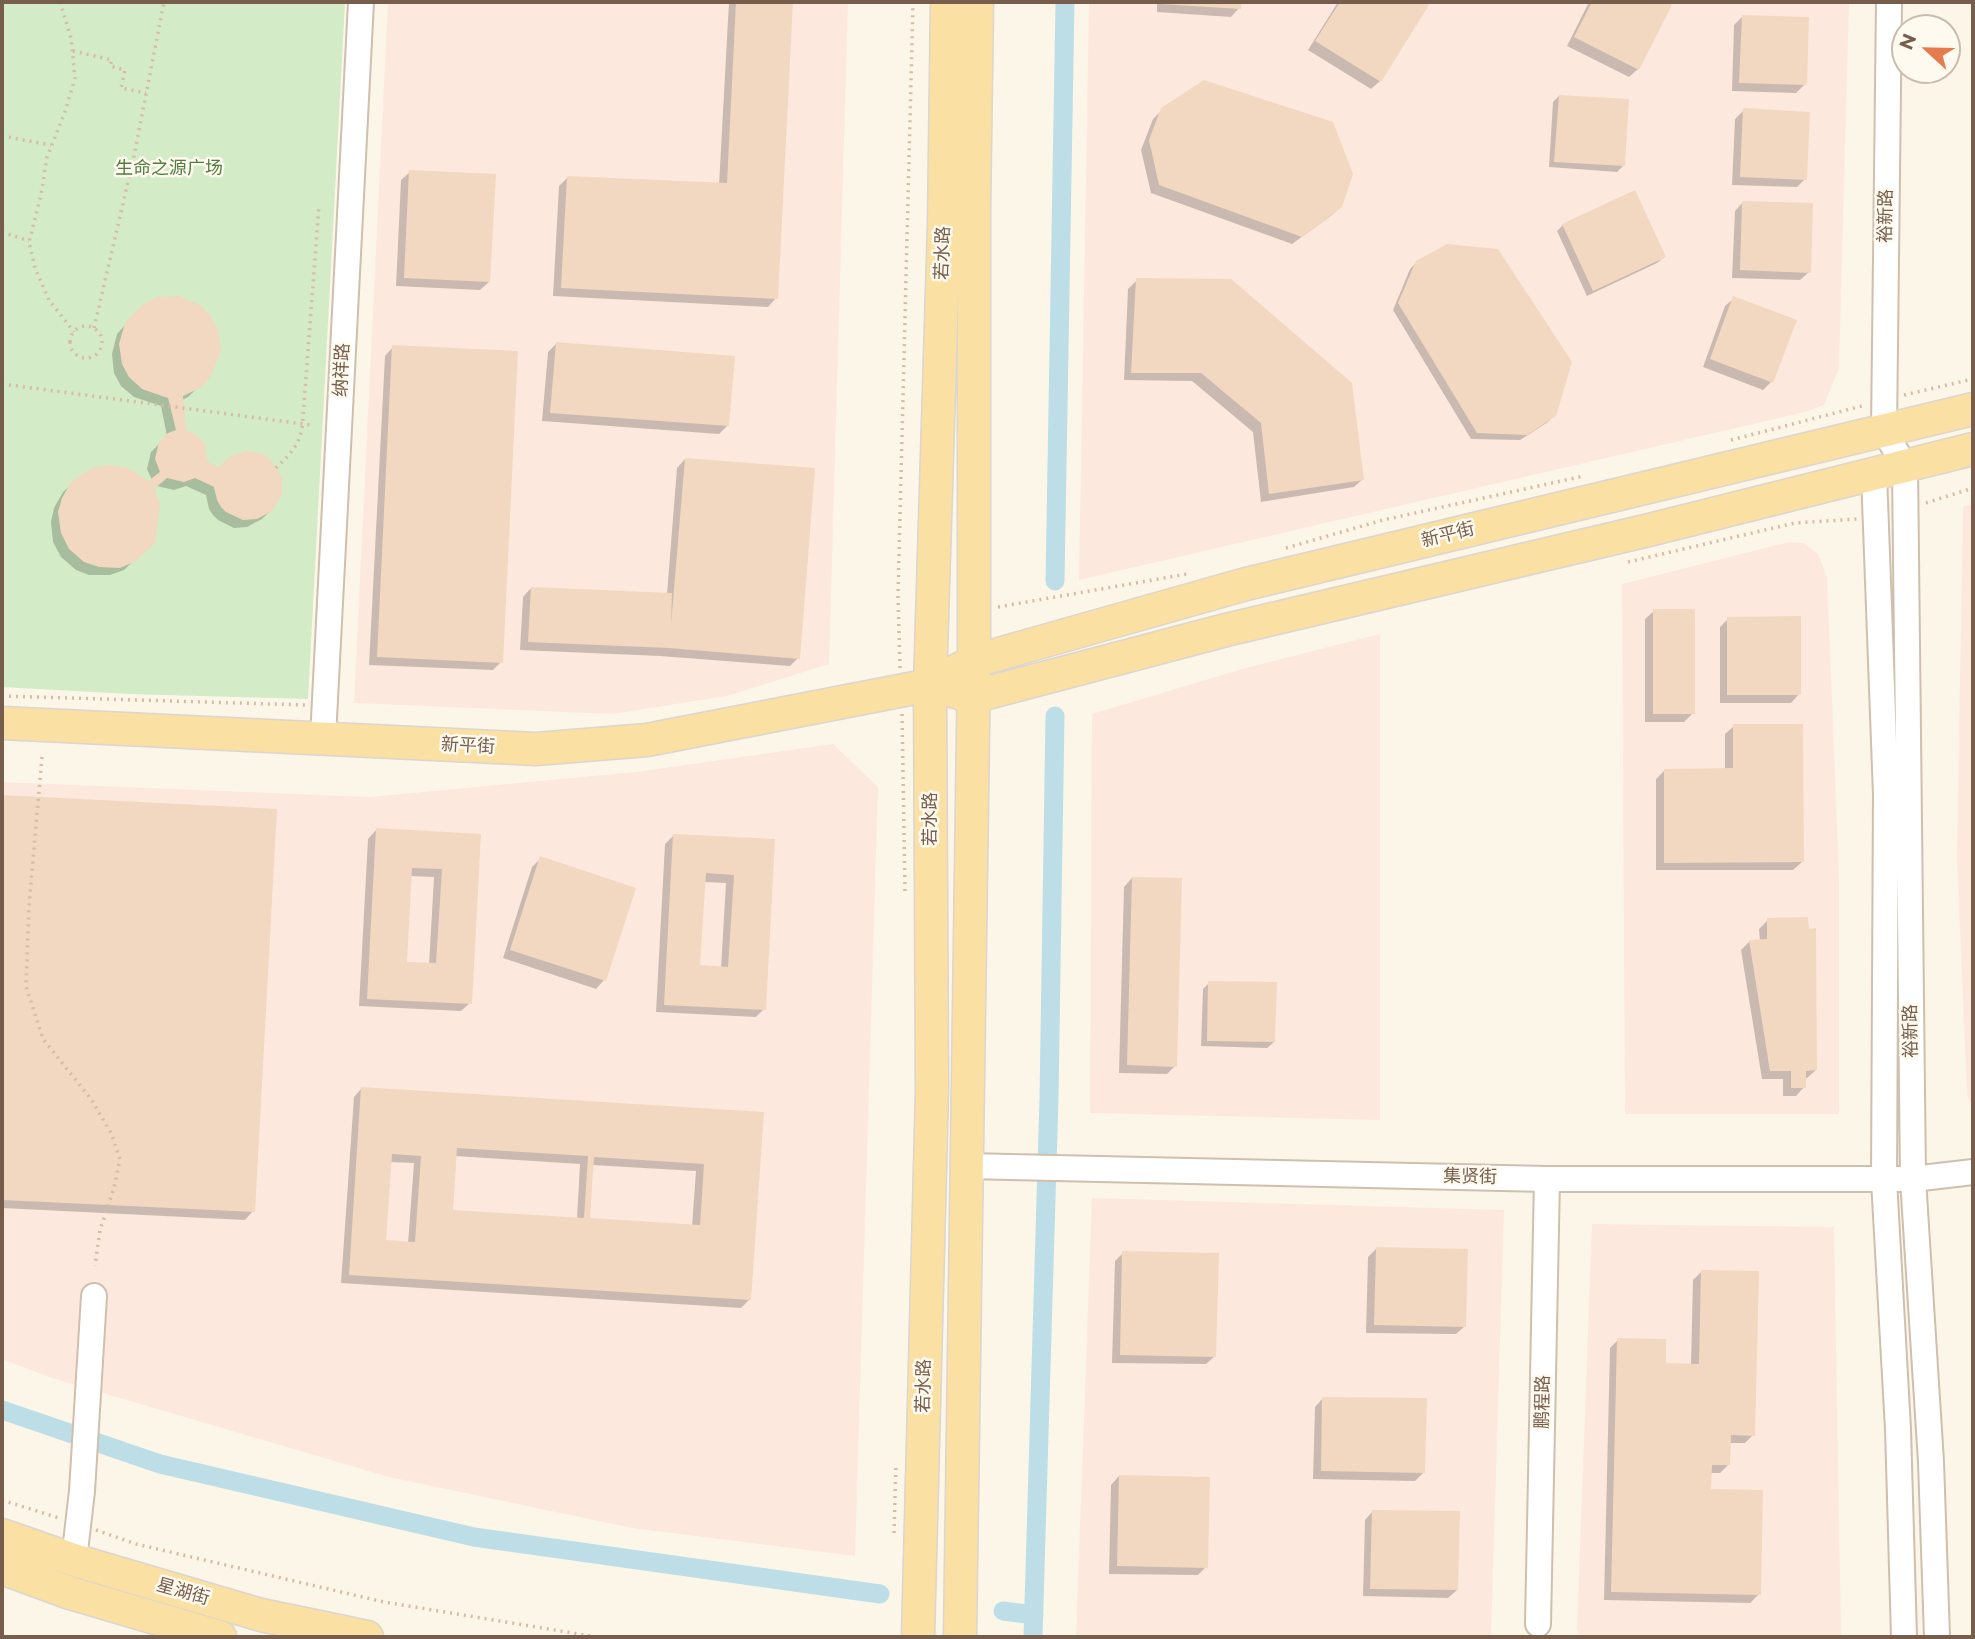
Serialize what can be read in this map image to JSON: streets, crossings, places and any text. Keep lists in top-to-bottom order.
{
  "streets": {
    "main road": [
      "裕新路",
      "若水路",
      "新平街",
      "星湖街"
    ],
    "street": ["纳祥路", "集贤街", "鹏程路"]
  },
  "crossings": [
    ["裕新路", "新平街"],
    ["裕新路", "集贤街"],
    ["若水路", "新平街"],
    ["若水路", "集贤街"],
    ["纳祥路", "新平街"],
    ["集贤街", "鹏程路"]
  ],
  "parks": ["生命之源广场"],
  "north": "left"
}
